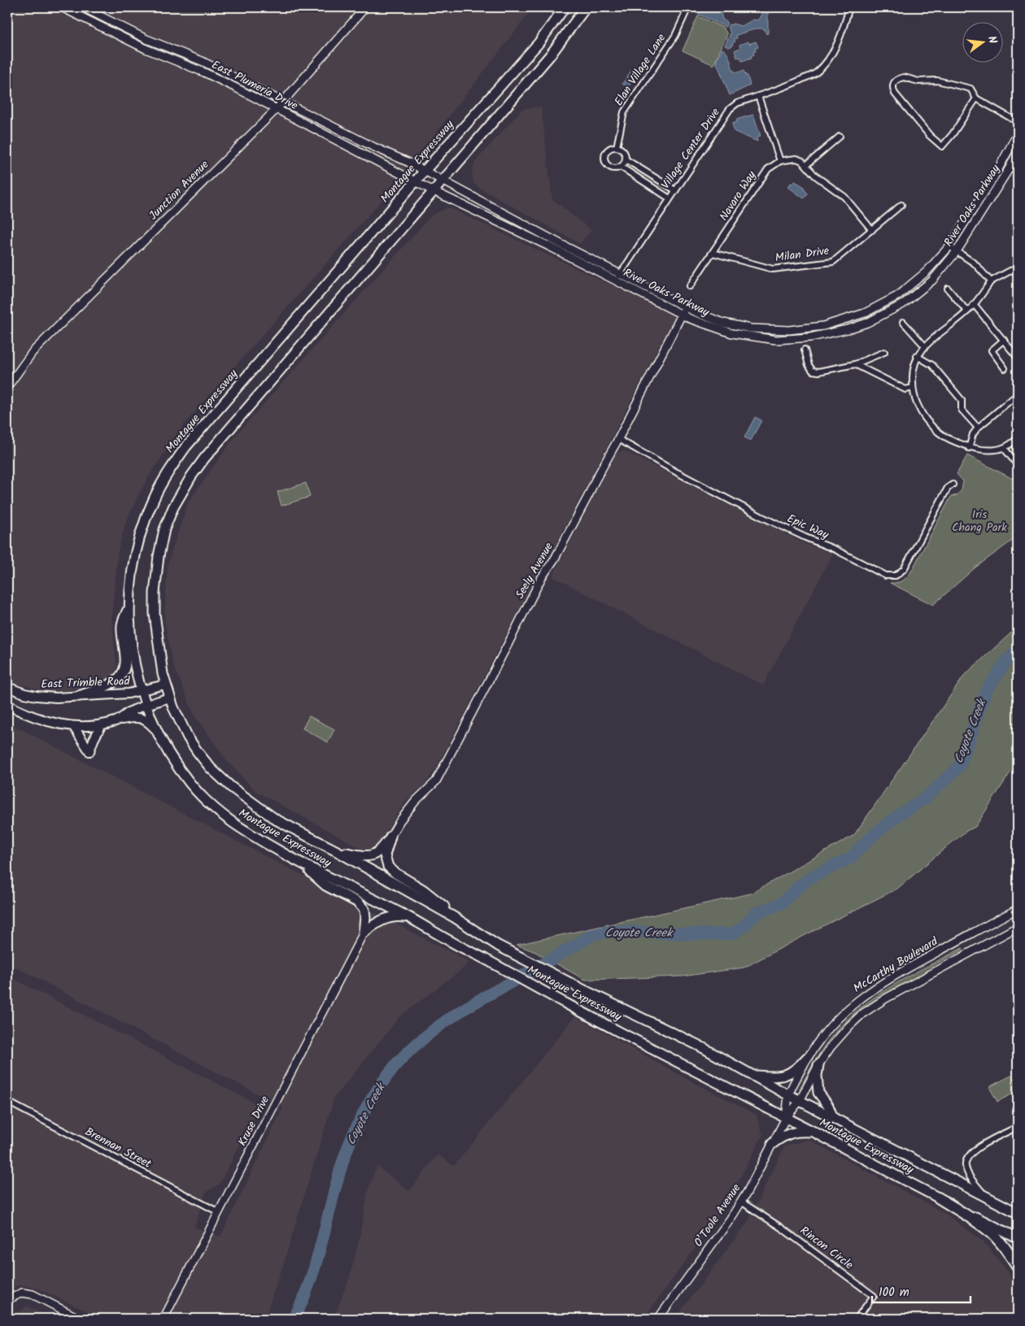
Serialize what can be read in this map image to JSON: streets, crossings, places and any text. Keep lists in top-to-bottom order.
{
  "streets": {
    "highway": ["Montague Expressway"],
    "main road": ["East Trimble Road"],
    "street": [
      "Elan Village Lane",
      "East Plumeria Drive",
      "Village Center Drive",
      "Junction Avenue",
      "Navaro Way",
      "River Oaks Parkway",
      "Milan Drive",
      "Epic Way",
      "Seely Avenue",
      "McCarthy Boulevard",
      "Kruse Drive",
      "Brennan Street",
      "O’Toole Avenue",
      "Rincon Circle"
    ]
  },
  "crossings": [
    ["East Plumeria Drive", "Montague Expressway"],
    ["East Plumeria Drive", "Junction Avenue"],
    ["East Plumeria Drive", "River Oaks Parkway"],
    ["Village Center Drive", "River Oaks Parkway"],
    ["Montague Expressway", "River Oaks Parkway"],
    ["Montague Expressway", "East Trimble Road"],
    ["Montague Expressway", "McCarthy Boulevard"],
    ["Montague Expressway", "O’Toole Avenue"],
    ["Navaro Way", "Milan Drive"],
    ["River Oaks Parkway", "Seely Avenue"],
    ["Epic Way", "Seely Avenue"],
    ["McCarthy Boulevard", "O’Toole Avenue"],
    ["Kruse Drive", "Brennan Street"],
    ["O’Toole Avenue", "Rincon Circle"]
  ],
  "water": ["Coyote Creek"],
  "parks": ["Iris Chang Park"],
  "scale_bar": "100 m",
  "north": "right"
}
